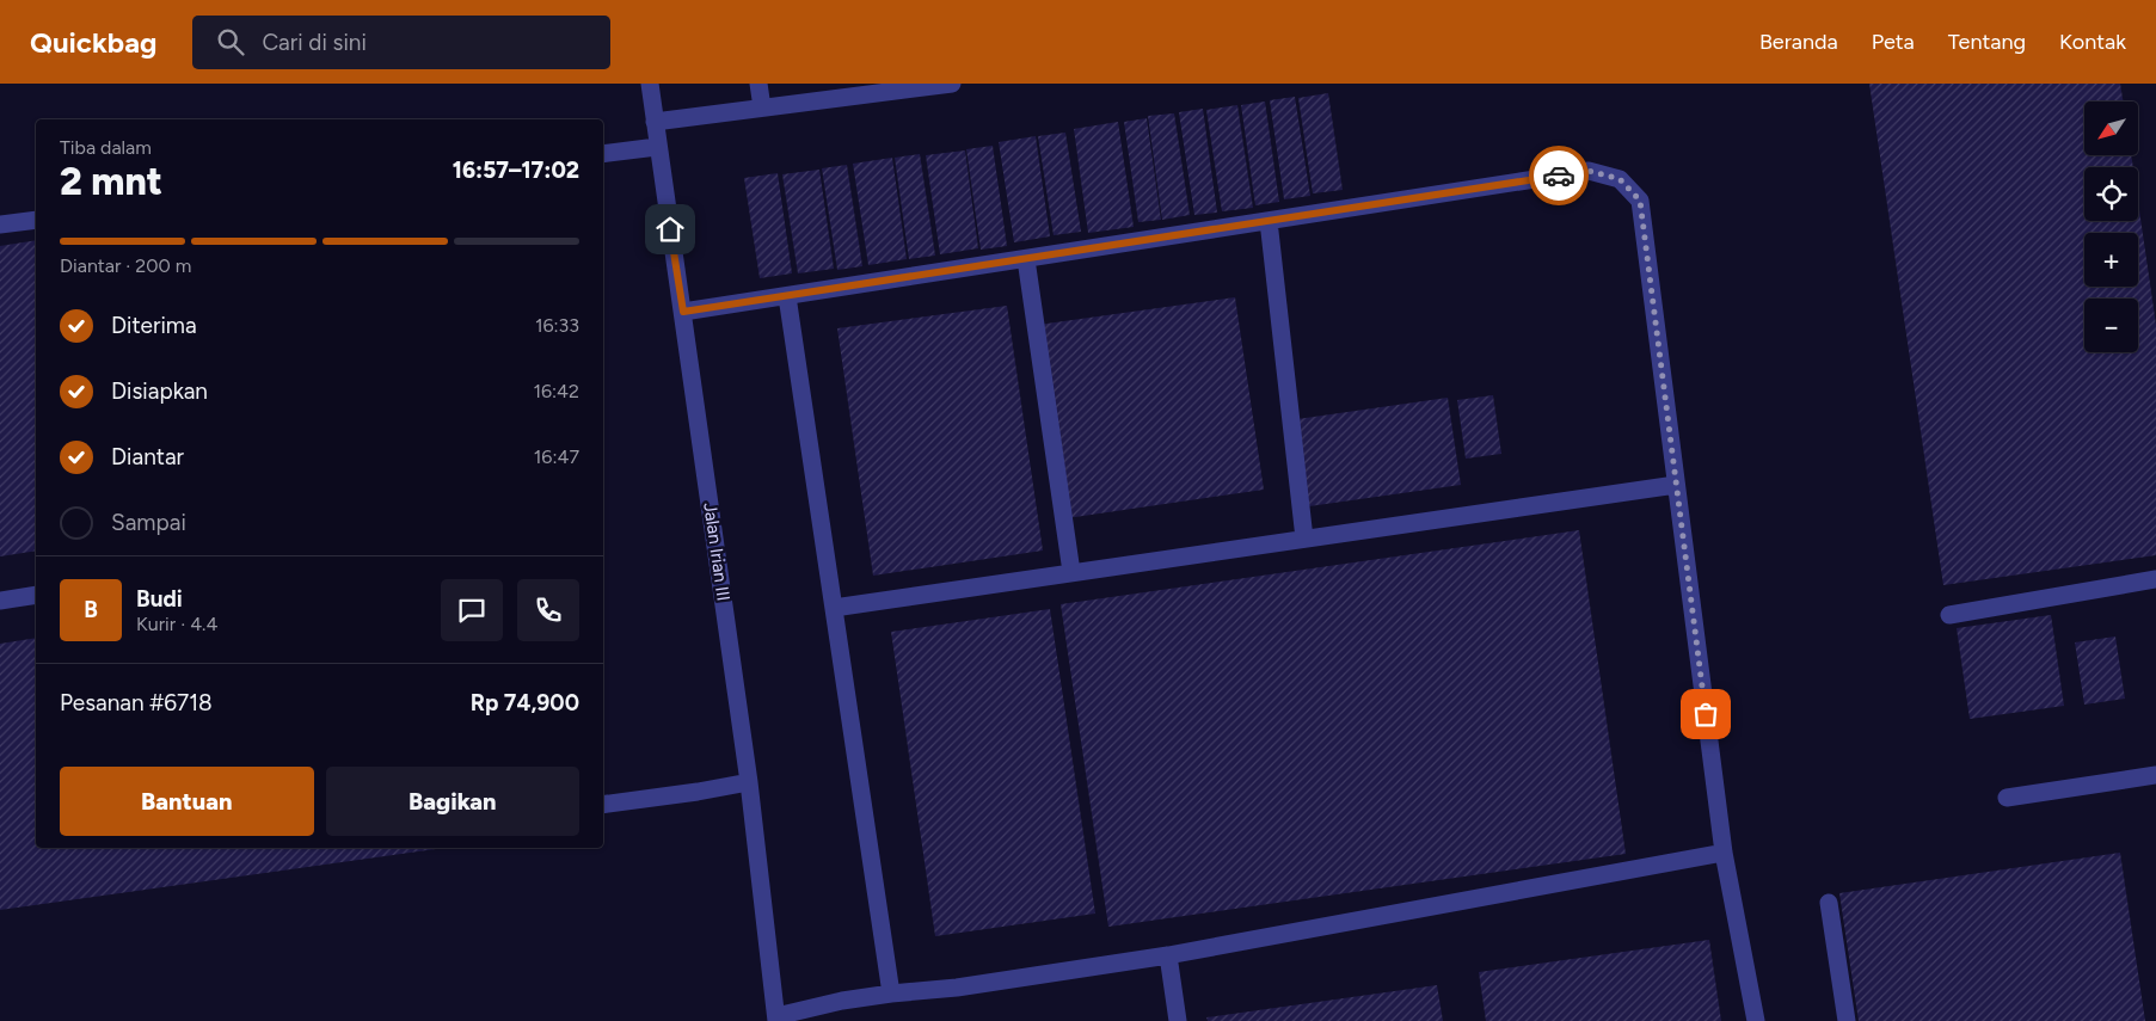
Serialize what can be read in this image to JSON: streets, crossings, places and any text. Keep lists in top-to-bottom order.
{
  "streets": {
    "lane": ["Jalan Irian III"]
  },
  "north": "bottom left",
  "page": {
    "header": "Quickbag",
    "search": "Cari di sini",
    "nav": [
      "Beranda",
      "Peta",
      "Tentang",
      "Kontak"
    ],
    "map_buttons": ["+", "−"],
    "heading": ["2 mnt", "Tiba dalam", "16:57–17:02"],
    "panel": [
      "Budi",
      "Kurir · 4.4",
      "Pesanan #6718",
      "Rp 74,900"
    ],
    "bar": "Diantar · 200 m",
    "list": [
      ["Diterima", "16:33"],
      ["Disiapkan", "16:42"],
      ["Diantar", "16:47"],
      "Sampai"
    ],
    "round": "B",
    "buttons": ["Bantuan", "Bagikan"]
  }
}
